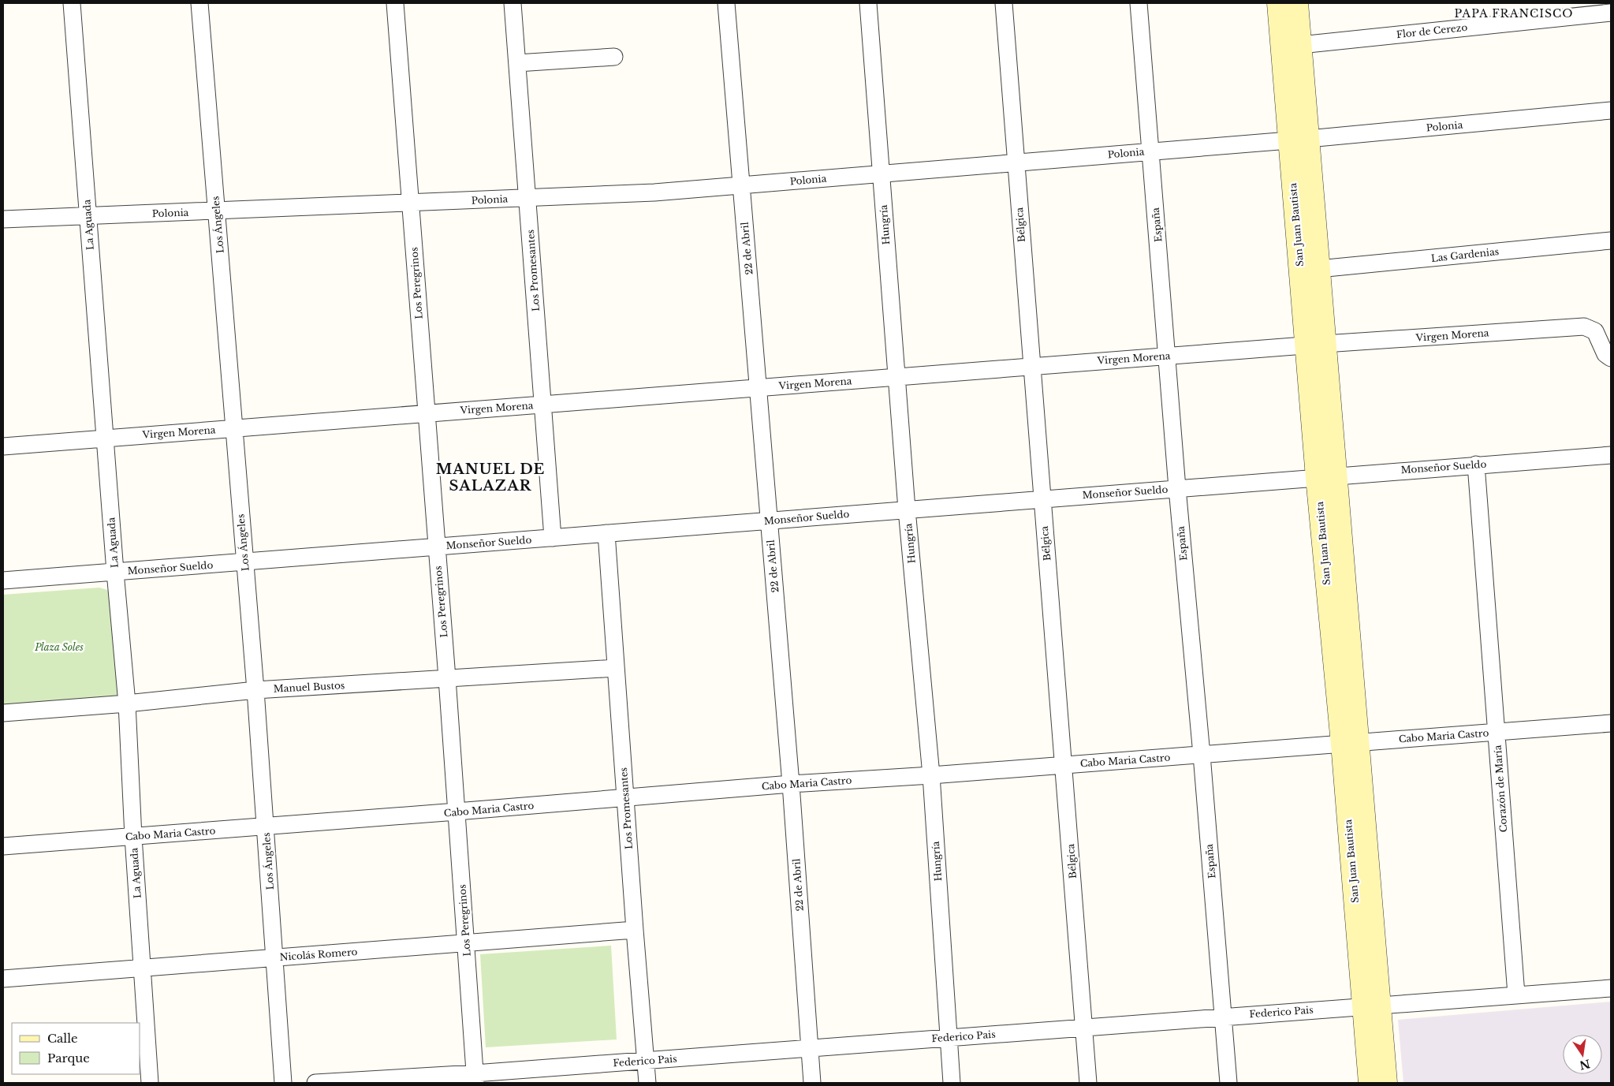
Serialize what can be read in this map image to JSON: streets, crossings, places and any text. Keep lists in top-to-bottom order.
{
  "streets": {
    "street": [
      "Flor de Cerezo",
      "Polonia",
      "La Aguada",
      "Los Ángeles",
      "Hungría",
      "Bélgica",
      "España",
      "San Juan Bautista",
      "22 de Abril",
      "Las Gardenias",
      "Los Promesantes",
      "Los Peregrinos",
      "Virgen Morena",
      "Monseñor Sueldo",
      "Manuel Bustos",
      "Cabo Maria Castro",
      "Corazón de María",
      "Nicolás Romero",
      "Federico Pais"
    ]
  },
  "crossings": [
    ["Flor de Cerezo", "San Juan Bautista"],
    ["Polonia", "La Aguada"],
    ["Polonia", "Los Ángeles"],
    ["Polonia", "Hungría"],
    ["Polonia", "Bélgica"],
    ["Polonia", "España"],
    ["Polonia", "San Juan Bautista"],
    ["Polonia", "22 de Abril"],
    ["Polonia", "Los Promesantes"],
    ["Polonia", "Los Peregrinos"],
    ["La Aguada", "Virgen Morena"],
    ["La Aguada", "Monseñor Sueldo"],
    ["La Aguada", "Manuel Bustos"],
    ["La Aguada", "Cabo Maria Castro"],
    ["La Aguada", "Nicolás Romero"],
    ["Los Ángeles", "Virgen Morena"],
    ["Los Ángeles", "Monseñor Sueldo"],
    ["Los Ángeles", "Manuel Bustos"],
    ["Los Ángeles", "Cabo Maria Castro"],
    ["Los Ángeles", "Nicolás Romero"],
    ["Hungría", "Virgen Morena"],
    ["Hungría", "Monseñor Sueldo"],
    ["Hungría", "Cabo Maria Castro"],
    ["Hungría", "Federico Pais"],
    ["Bélgica", "Virgen Morena"],
    ["Bélgica", "Monseñor Sueldo"],
    ["Bélgica", "Cabo Maria Castro"],
    ["Bélgica", "Federico Pais"],
    ["España", "Virgen Morena"],
    ["España", "Monseñor Sueldo"],
    ["España", "Cabo Maria Castro"],
    ["España", "Federico Pais"],
    ["San Juan Bautista", "Las Gardenias"],
    ["San Juan Bautista", "Virgen Morena"],
    ["San Juan Bautista", "Monseñor Sueldo"],
    ["San Juan Bautista", "Cabo Maria Castro"],
    ["San Juan Bautista", "Federico Pais"],
    ["22 de Abril", "Virgen Morena"],
    ["22 de Abril", "Monseñor Sueldo"],
    ["22 de Abril", "Cabo Maria Castro"],
    ["22 de Abril", "Federico Pais"],
    ["Los Promesantes", "Virgen Morena"],
    ["Los Promesantes", "Monseñor Sueldo"],
    ["Los Promesantes", "Manuel Bustos"],
    ["Los Promesantes", "Cabo Maria Castro"],
    ["Los Promesantes", "Nicolás Romero"],
    ["Los Promesantes", "Federico Pais"],
    ["Los Peregrinos", "Virgen Morena"],
    ["Los Peregrinos", "Monseñor Sueldo"],
    ["Los Peregrinos", "Manuel Bustos"],
    ["Los Peregrinos", "Cabo Maria Castro"],
    ["Los Peregrinos", "Nicolás Romero"],
    ["Los Peregrinos", "Federico Pais"],
    ["Monseñor Sueldo", "Corazón de María"],
    ["Cabo Maria Castro", "Corazón de María"],
    ["Corazón de María", "Federico Pais"]
  ],
  "districts": ["PAPA FRANCISCO", "MANUEL DE SALAZAR"],
  "parks": ["Plaza Soles"],
  "legend": ["Calle", "Parque"],
  "north": "bottom"
}
